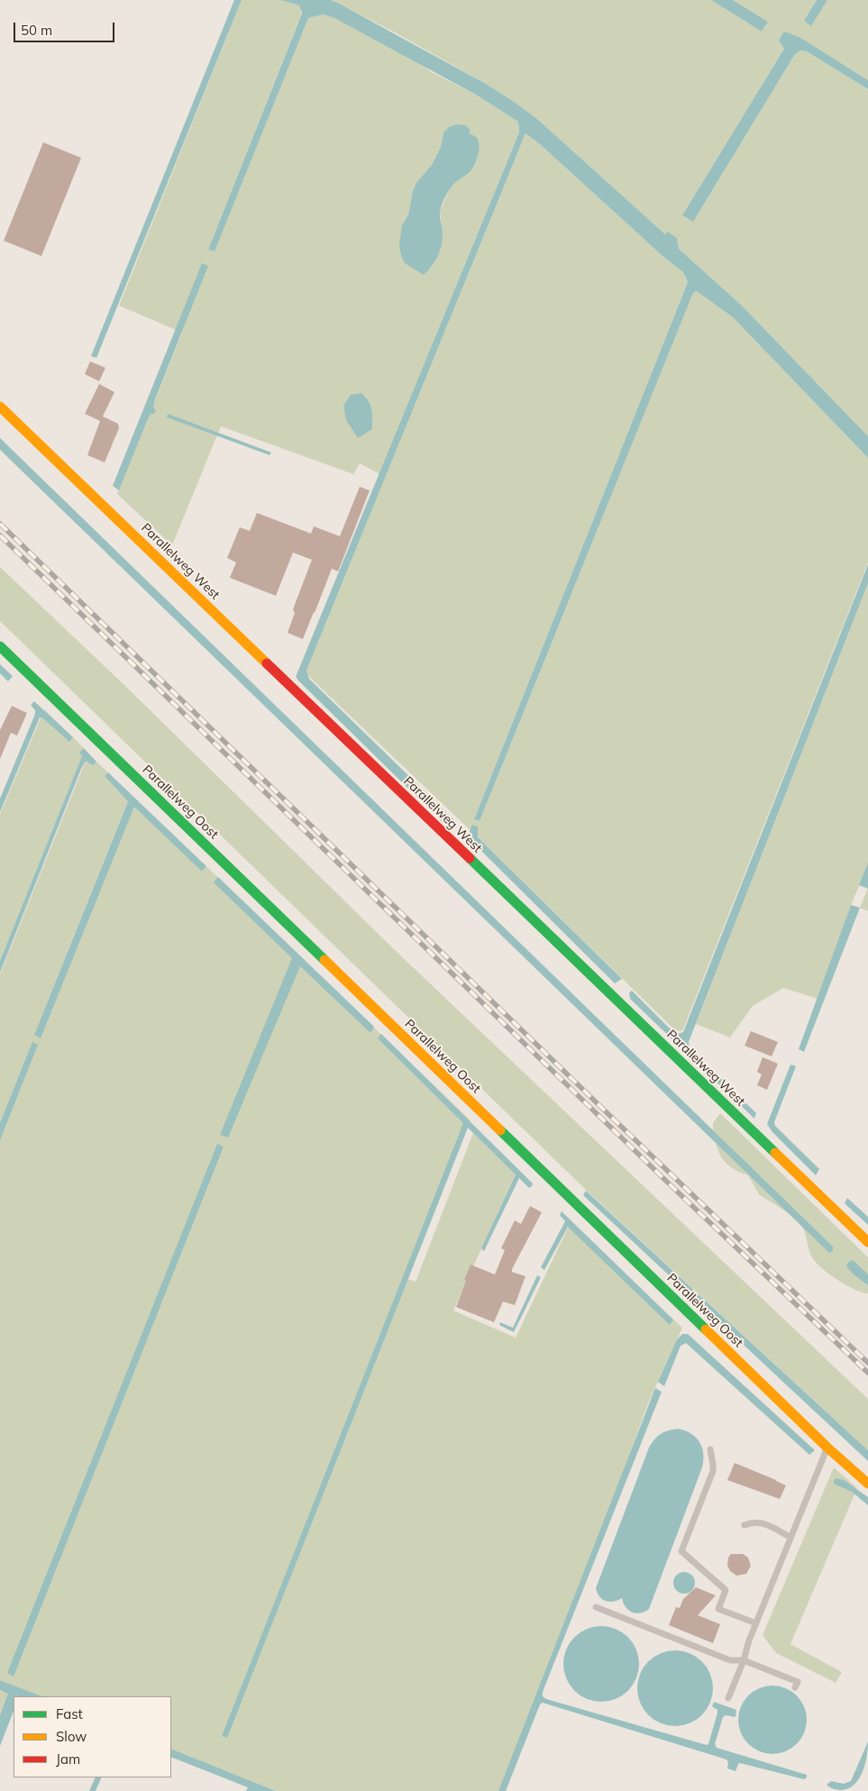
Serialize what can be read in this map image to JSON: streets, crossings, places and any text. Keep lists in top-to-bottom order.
{
  "streets": {
    "street": ["Parallelweg West", "Parallelweg Oost"]
  },
  "legend": ["Fast", "Slow", "Jam"],
  "scale_bar": "50 m"
}
